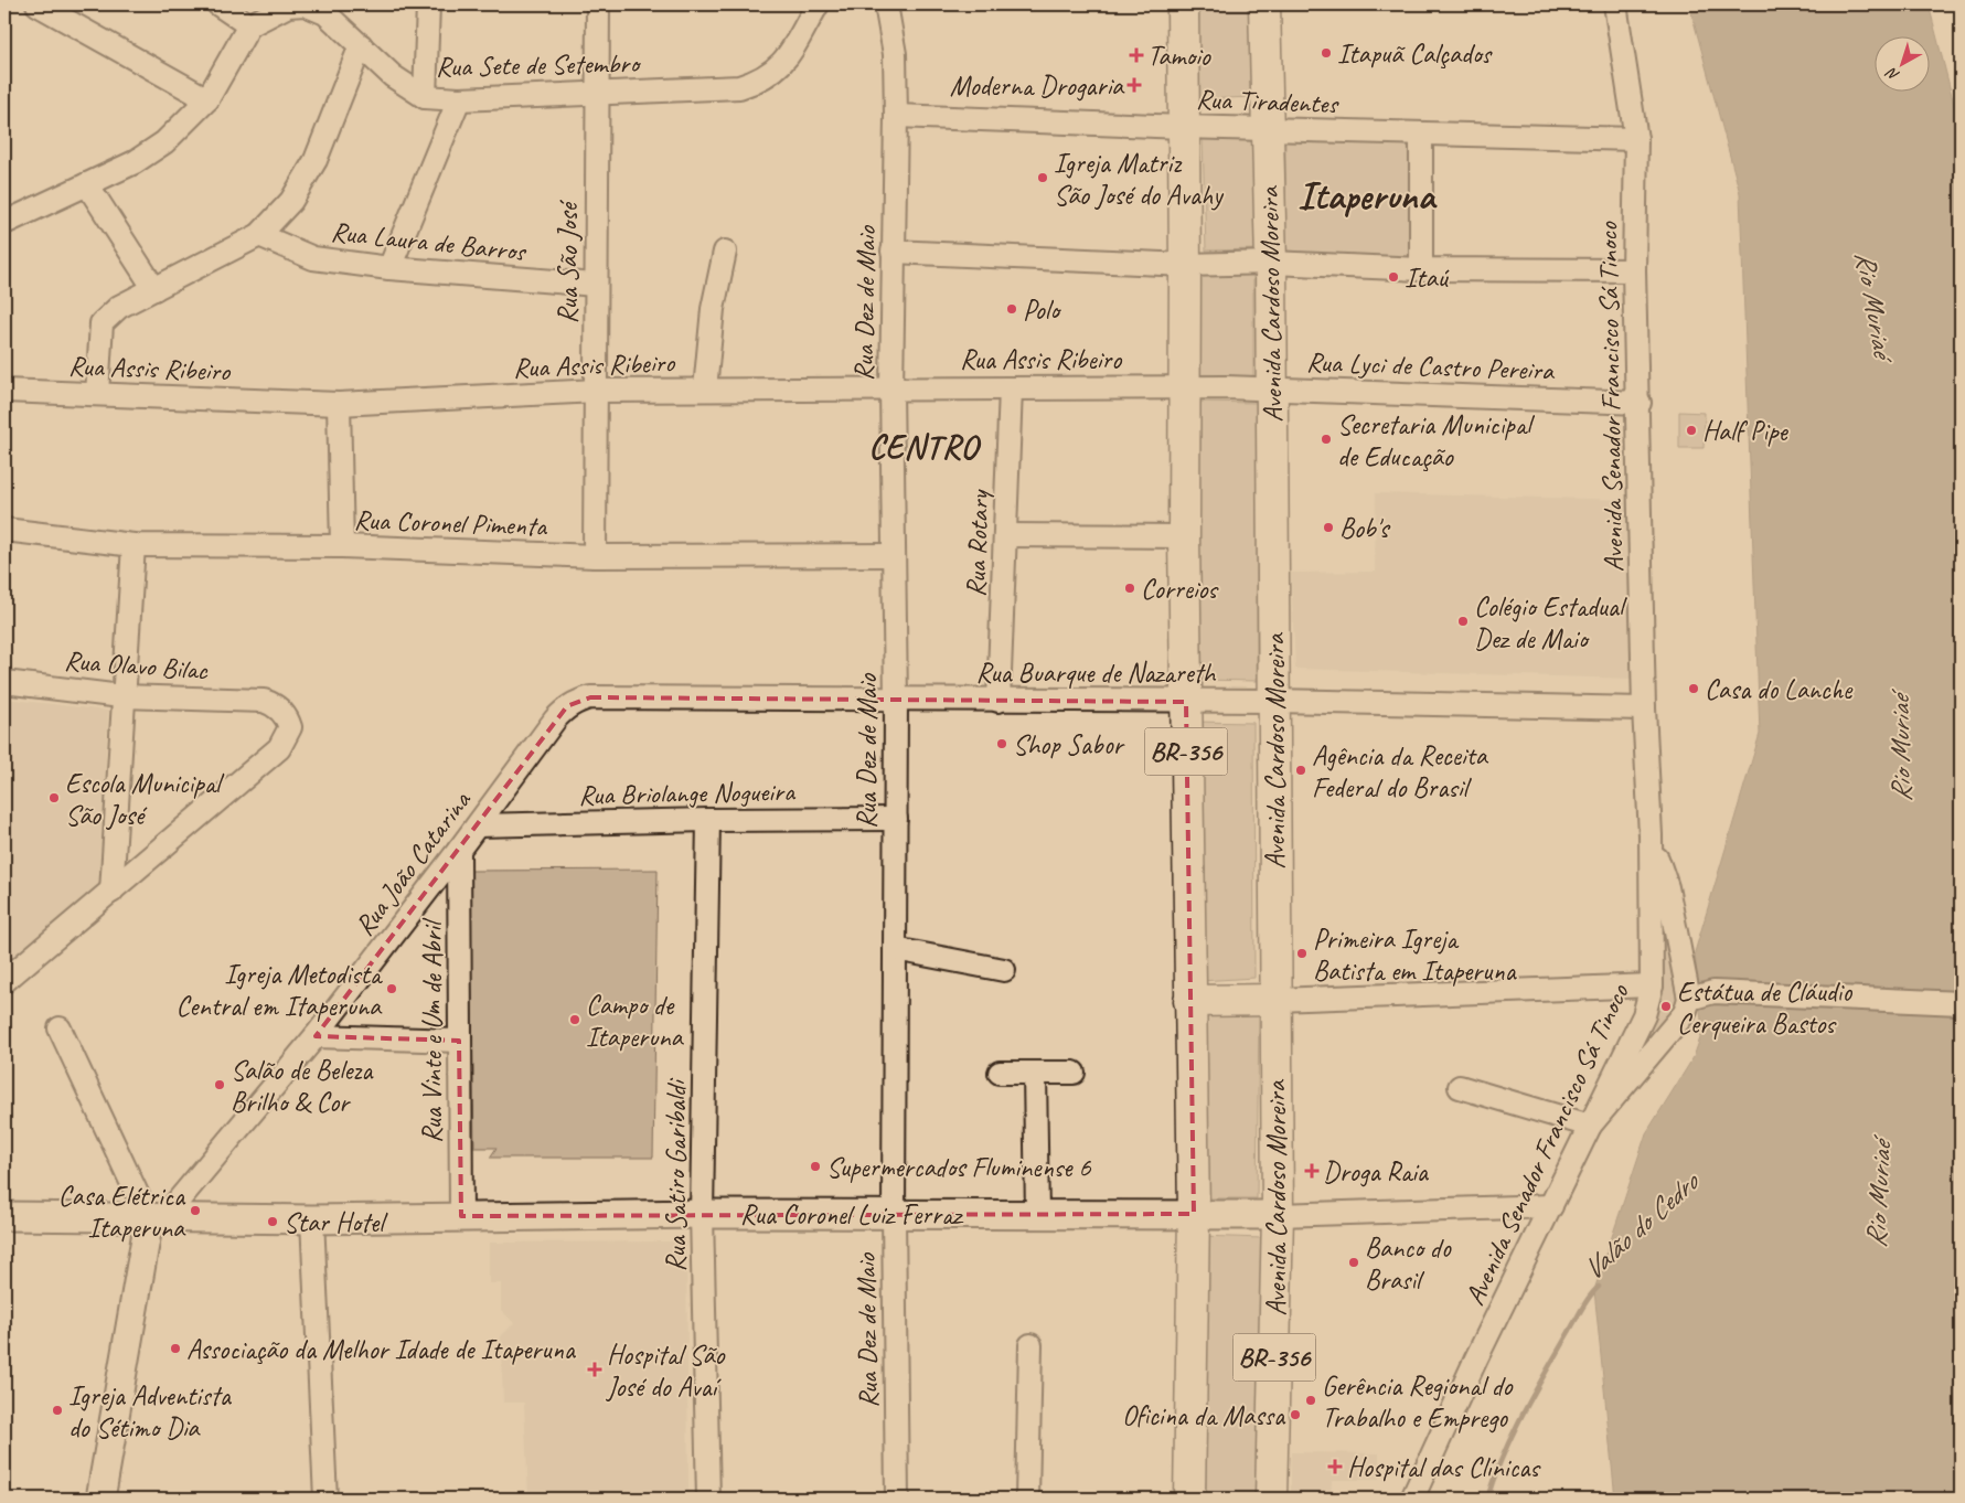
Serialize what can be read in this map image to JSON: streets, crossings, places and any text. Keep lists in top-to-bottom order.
{
  "streets": {
    "highway": ["Avenida Cardoso Moreira", "BR-356"],
    "main road": ["Rua Coronel Luiz Ferraz"],
    "street": [
      "Rua Sete de Setembro",
      "Rua Tiradentes",
      "Rua Laura de Barros",
      "Rua São José",
      "Rua Dez de Maio",
      "Rua Assis Ribeiro",
      "Rua Lyci de Castro Pereira",
      "Avenida Senador Francisco Sá Tinoco",
      "Rua Coronel Pimenta",
      "Rua Rotary",
      "Rua Olavo Bilac",
      "Rua Buarque de Nazareth",
      "Rua Briolange Nogueira",
      "Rua João Catarina",
      "Rua Vinte e Um de Abril",
      "Rua Satiro Garibaldi"
    ]
  },
  "crossings": [
    ["Rua Sete de Setembro", "Rua São José"],
    ["Rua Tiradentes", "Rua Dez de Maio"],
    ["Rua Tiradentes", "Avenida Cardoso Moreira"],
    ["Rua Tiradentes", "Avenida Senador Francisco Sá Tinoco"],
    ["Rua Tiradentes", "BR-356"],
    ["Rua Laura de Barros", "Rua São José"],
    ["Rua São José", "Rua Assis Ribeiro"],
    ["Rua São José", "Rua Coronel Pimenta"],
    ["Rua Dez de Maio", "Rua Assis Ribeiro"],
    ["Rua Dez de Maio", "Rua Coronel Pimenta"],
    ["Rua Dez de Maio", "Rua Buarque de Nazareth"],
    ["Rua Dez de Maio", "Rua Briolange Nogueira"],
    ["Rua Dez de Maio", "Rua Coronel Luiz Ferraz"],
    ["Avenida Cardoso Moreira", "Rua Lyci de Castro Pereira"],
    ["Avenida Cardoso Moreira", "Rua Buarque de Nazareth"],
    ["Avenida Cardoso Moreira", "Rua Coronel Luiz Ferraz"],
    ["Rua Assis Ribeiro", "Rua Lyci de Castro Pereira"],
    ["Rua Assis Ribeiro", "Rua Rotary"],
    ["Rua Assis Ribeiro", "BR-356"],
    ["Rua Lyci de Castro Pereira", "Avenida Senador Francisco Sá Tinoco"],
    ["Rua Lyci de Castro Pereira", "BR-356"],
    ["Avenida Senador Francisco Sá Tinoco", "Rua Buarque de Nazareth"],
    ["Avenida Senador Francisco Sá Tinoco", "Rua Coronel Luiz Ferraz"],
    ["Rua Rotary", "Rua Buarque de Nazareth"],
    ["Rua Buarque de Nazareth", "BR-356"],
    ["Rua Buarque de Nazareth", "Rua João Catarina"],
    ["BR-356", "Rua Coronel Luiz Ferraz"],
    ["Rua Briolange Nogueira", "Rua João Catarina"],
    ["Rua Briolange Nogueira", "Rua Satiro Garibaldi"],
    ["Rua João Catarina", "Rua Vinte e Um de Abril"],
    ["Rua João Catarina", "Rua Coronel Luiz Ferraz"],
    ["Rua Vinte e Um de Abril", "Rua Coronel Luiz Ferraz"],
    ["Rua Satiro Garibaldi", "Rua Coronel Luiz Ferraz"]
  ],
  "districts": ["Itaperuna", "CENTRO"],
  "water": ["Rio Muriaé", "Valão do Cedro"],
  "places": {
    "other": [
      "Itapuã Calçados",
      "Igreja Matriz São José do Avahy",
      "Itaú",
      "Polo",
      "Half Pipe",
      "Secretaria Municipal de Educação",
      "Bob's",
      "Correios",
      "Colégio Estadual Dez de Maio",
      "Casa do Lanche",
      "Shop Sabor",
      "Agência da Receita Federal do Brasil",
      "Escola Municipal São José",
      "Primeira Igreja Batista em Itaperuna",
      "Igreja Metodista Central em Itaperuna",
      "Estátua de Cláudio Cerqueira Bastos",
      "Campo de Itaperuna",
      "Salão de Beleza Brilho & Cor",
      "Supermercados Fluminense 6",
      "Casa Elétrica Itaperuna",
      "Star Hotel",
      "Banco do Brasil",
      "Associação da Melhor Idade de Itaperuna",
      "Gerência Regional do Trabalho e Emprego",
      "Igreja Adventista do Sétimo Dia",
      "Oficina da Massa"
    ],
    "health": [
      "Tamoio",
      "Moderna Drogaria",
      "Droga Raia",
      "Hospital São José do Avaí",
      "Hospital das Clínicas"
    ]
  },
  "north": "bottom left"
}
